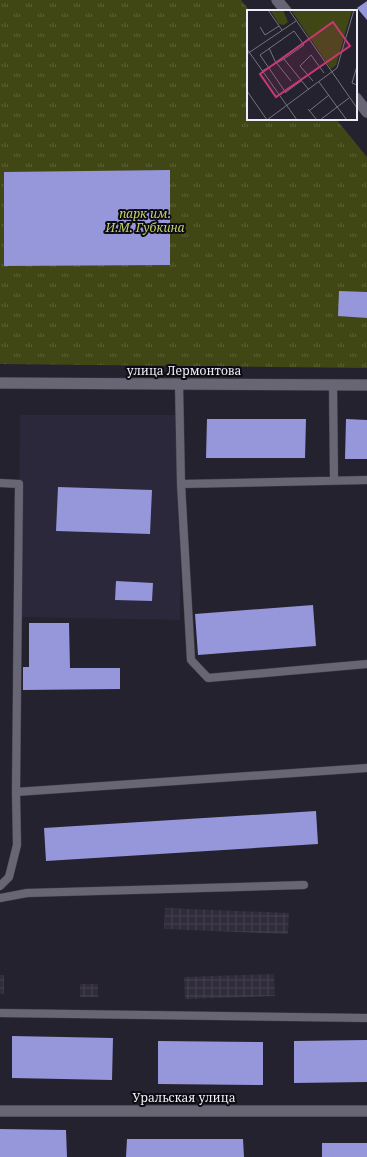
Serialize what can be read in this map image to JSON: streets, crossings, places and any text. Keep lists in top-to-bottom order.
{
  "streets": {
    "street": ["улица Лермонтова", "Уральская улица"]
  },
  "parks": ["парк им. И.М. Губкина"]
}
